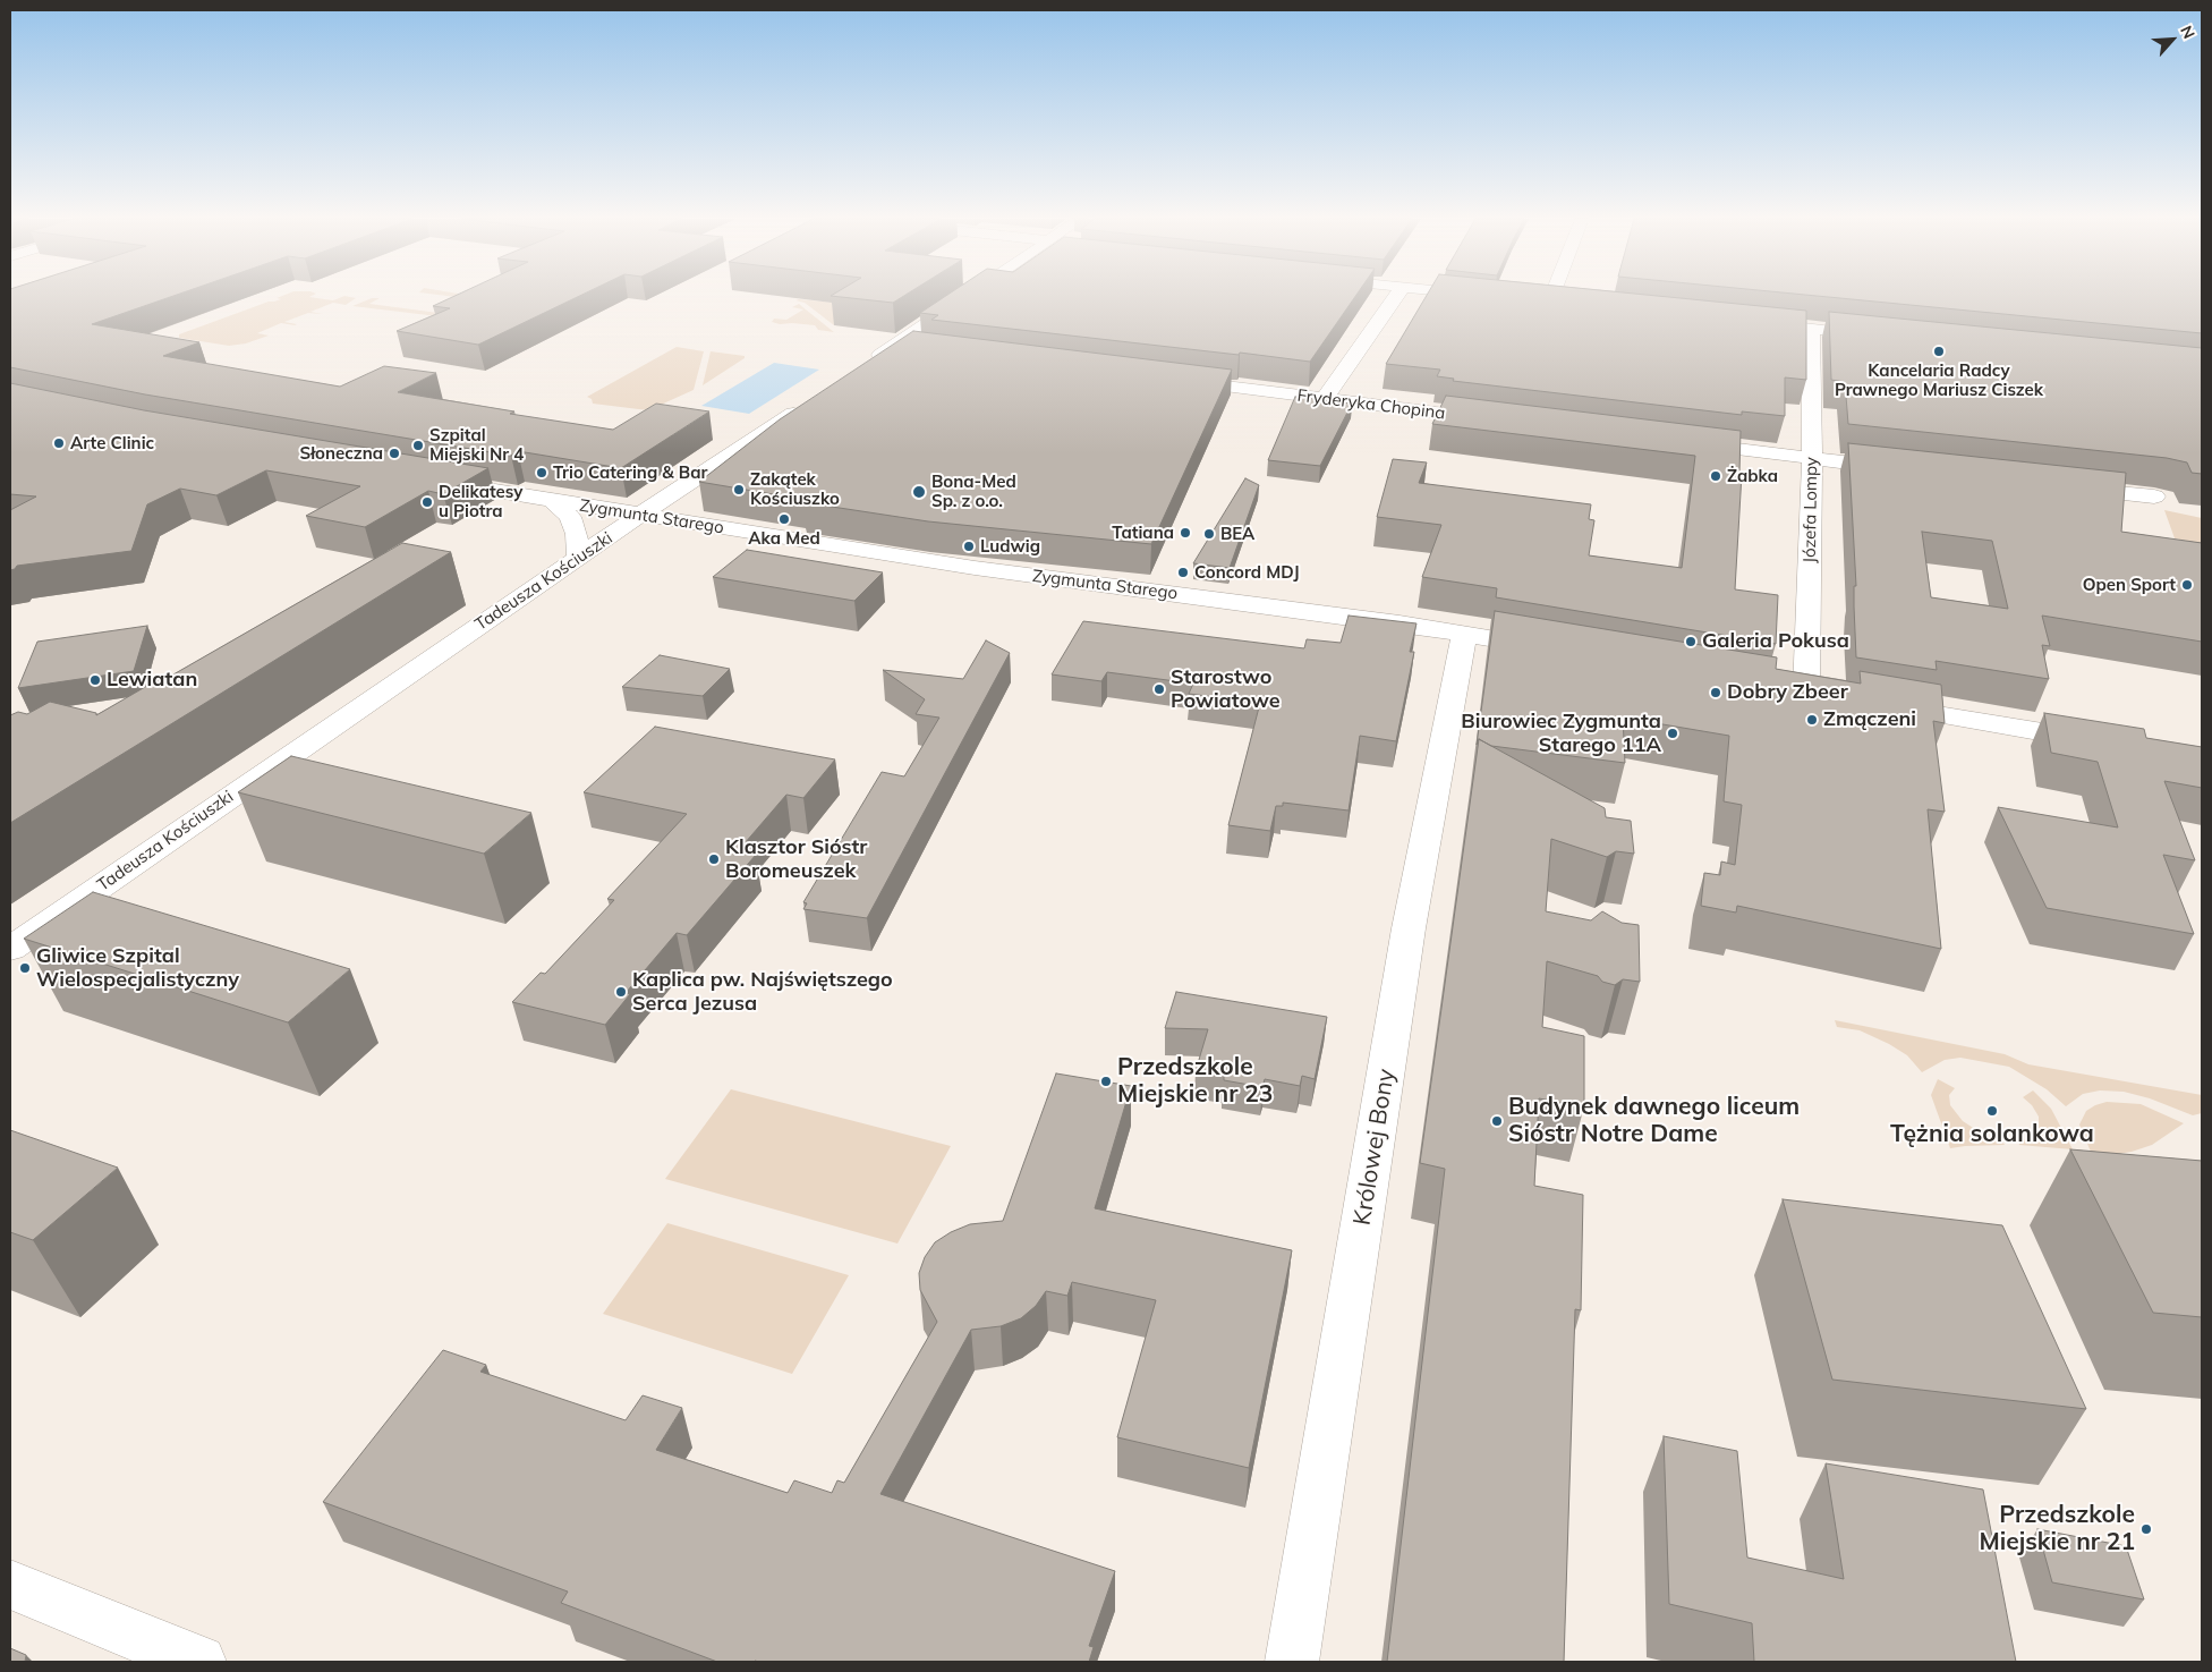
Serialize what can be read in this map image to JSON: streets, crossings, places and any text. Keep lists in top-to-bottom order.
{
  "streets": {
    "street": [
      "Fryderyka Chopina",
      "Józefa Lompy",
      "Zygmunta Starego",
      "Tadeusza Kościuszki",
      "Królowej Bony"
    ]
  },
  "crossings": [
    ["Zygmunta Starego", "Tadeusza Kościuszki"],
    ["Zygmunta Starego", "Królowej Bony"]
  ],
  "places": [
    "Kancelaria Radcy Prawnego Mariusz Ciszek",
    "Arte Clinic",
    "Szpital Miejski Nr 4",
    "Słoneczna",
    "Trio Catering & Bar",
    "Żabka",
    "Zakątek Kościuszko",
    "Bona-Med Sp. z o.o.",
    "Delikatesy u Piotra",
    "Aka Med",
    "Tatiana",
    "BEA",
    "Ludwig",
    "Concord MDJ",
    "Open Sport",
    "Galeria Pokusa",
    "Lewiatan",
    "Starostwo Powiatowe",
    "Dobry Zbeer",
    "Zmączeni",
    "Biurowiec Zygmunta Starego 11A",
    "Klasztor Sióstr Boromeuszek",
    "Gliwice Szpital Wielospecjalistyczny",
    "Kaplica pw. Najświętszego Serca Jezusa",
    "Przedszkole Miejskie nr 23",
    "Tężnia solankowa",
    "Budynek dawnego liceum Sióstr Notre Dame",
    "Przedszkole Miejskie nr 21"
  ],
  "north": "top right"
}
